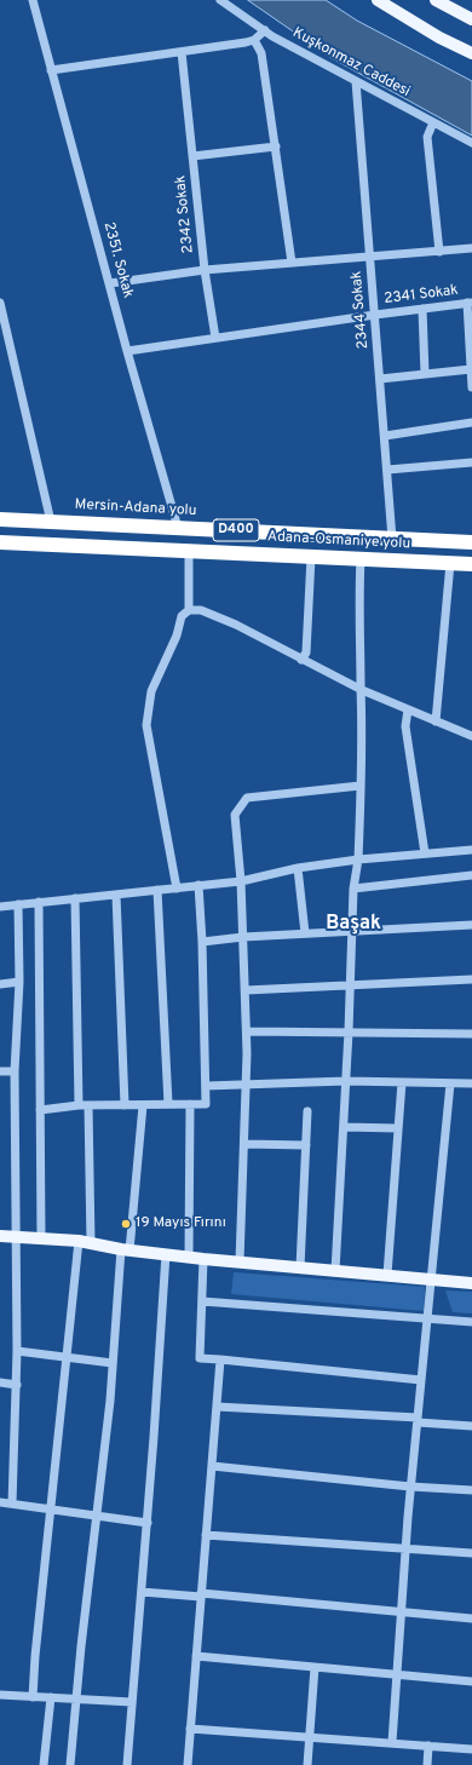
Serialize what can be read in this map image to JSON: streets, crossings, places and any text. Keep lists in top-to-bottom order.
{
  "streets": {
    "highway": ["Mersin-Adana yolu", "D400", "Adana-Osmaniye yolu"],
    "street": [
      "Kuşkonmaz Caddesi",
      "2342 Sokak",
      "2351. Sokak",
      "2341 Sokak",
      "2344 Sokak"
    ]
  },
  "crossings": [
    ["Kuşkonmaz Caddesi", "2344 Sokak"],
    ["2342 Sokak", "2344 Sokak"],
    ["2351. Sokak", "2341 Sokak"],
    ["2351. Sokak", "Mersin-Adana yolu"],
    ["2341 Sokak", "2344 Sokak"],
    ["2344 Sokak", "Mersin-Adana yolu"]
  ],
  "districts": ["Başak"],
  "places": ["19 Mayıs Fırını"]
}
